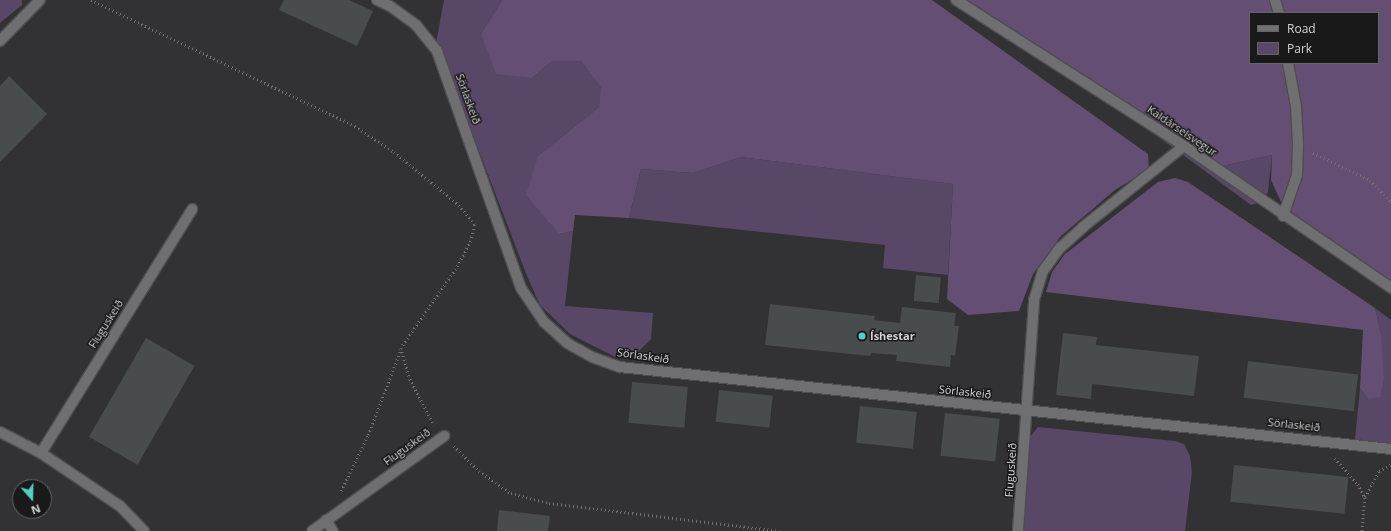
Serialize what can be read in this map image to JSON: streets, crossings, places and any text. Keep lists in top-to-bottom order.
{
  "streets": {
    "street": ["Sörlaskeið", "Kaldárselsvegur", "Fluguskeið"]
  },
  "crossings": [
    ["Sörlaskeið", "Fluguskeið"]
  ],
  "places": ["Íshestar"],
  "legend": ["Road", "Park"],
  "north": "bottom"
}
